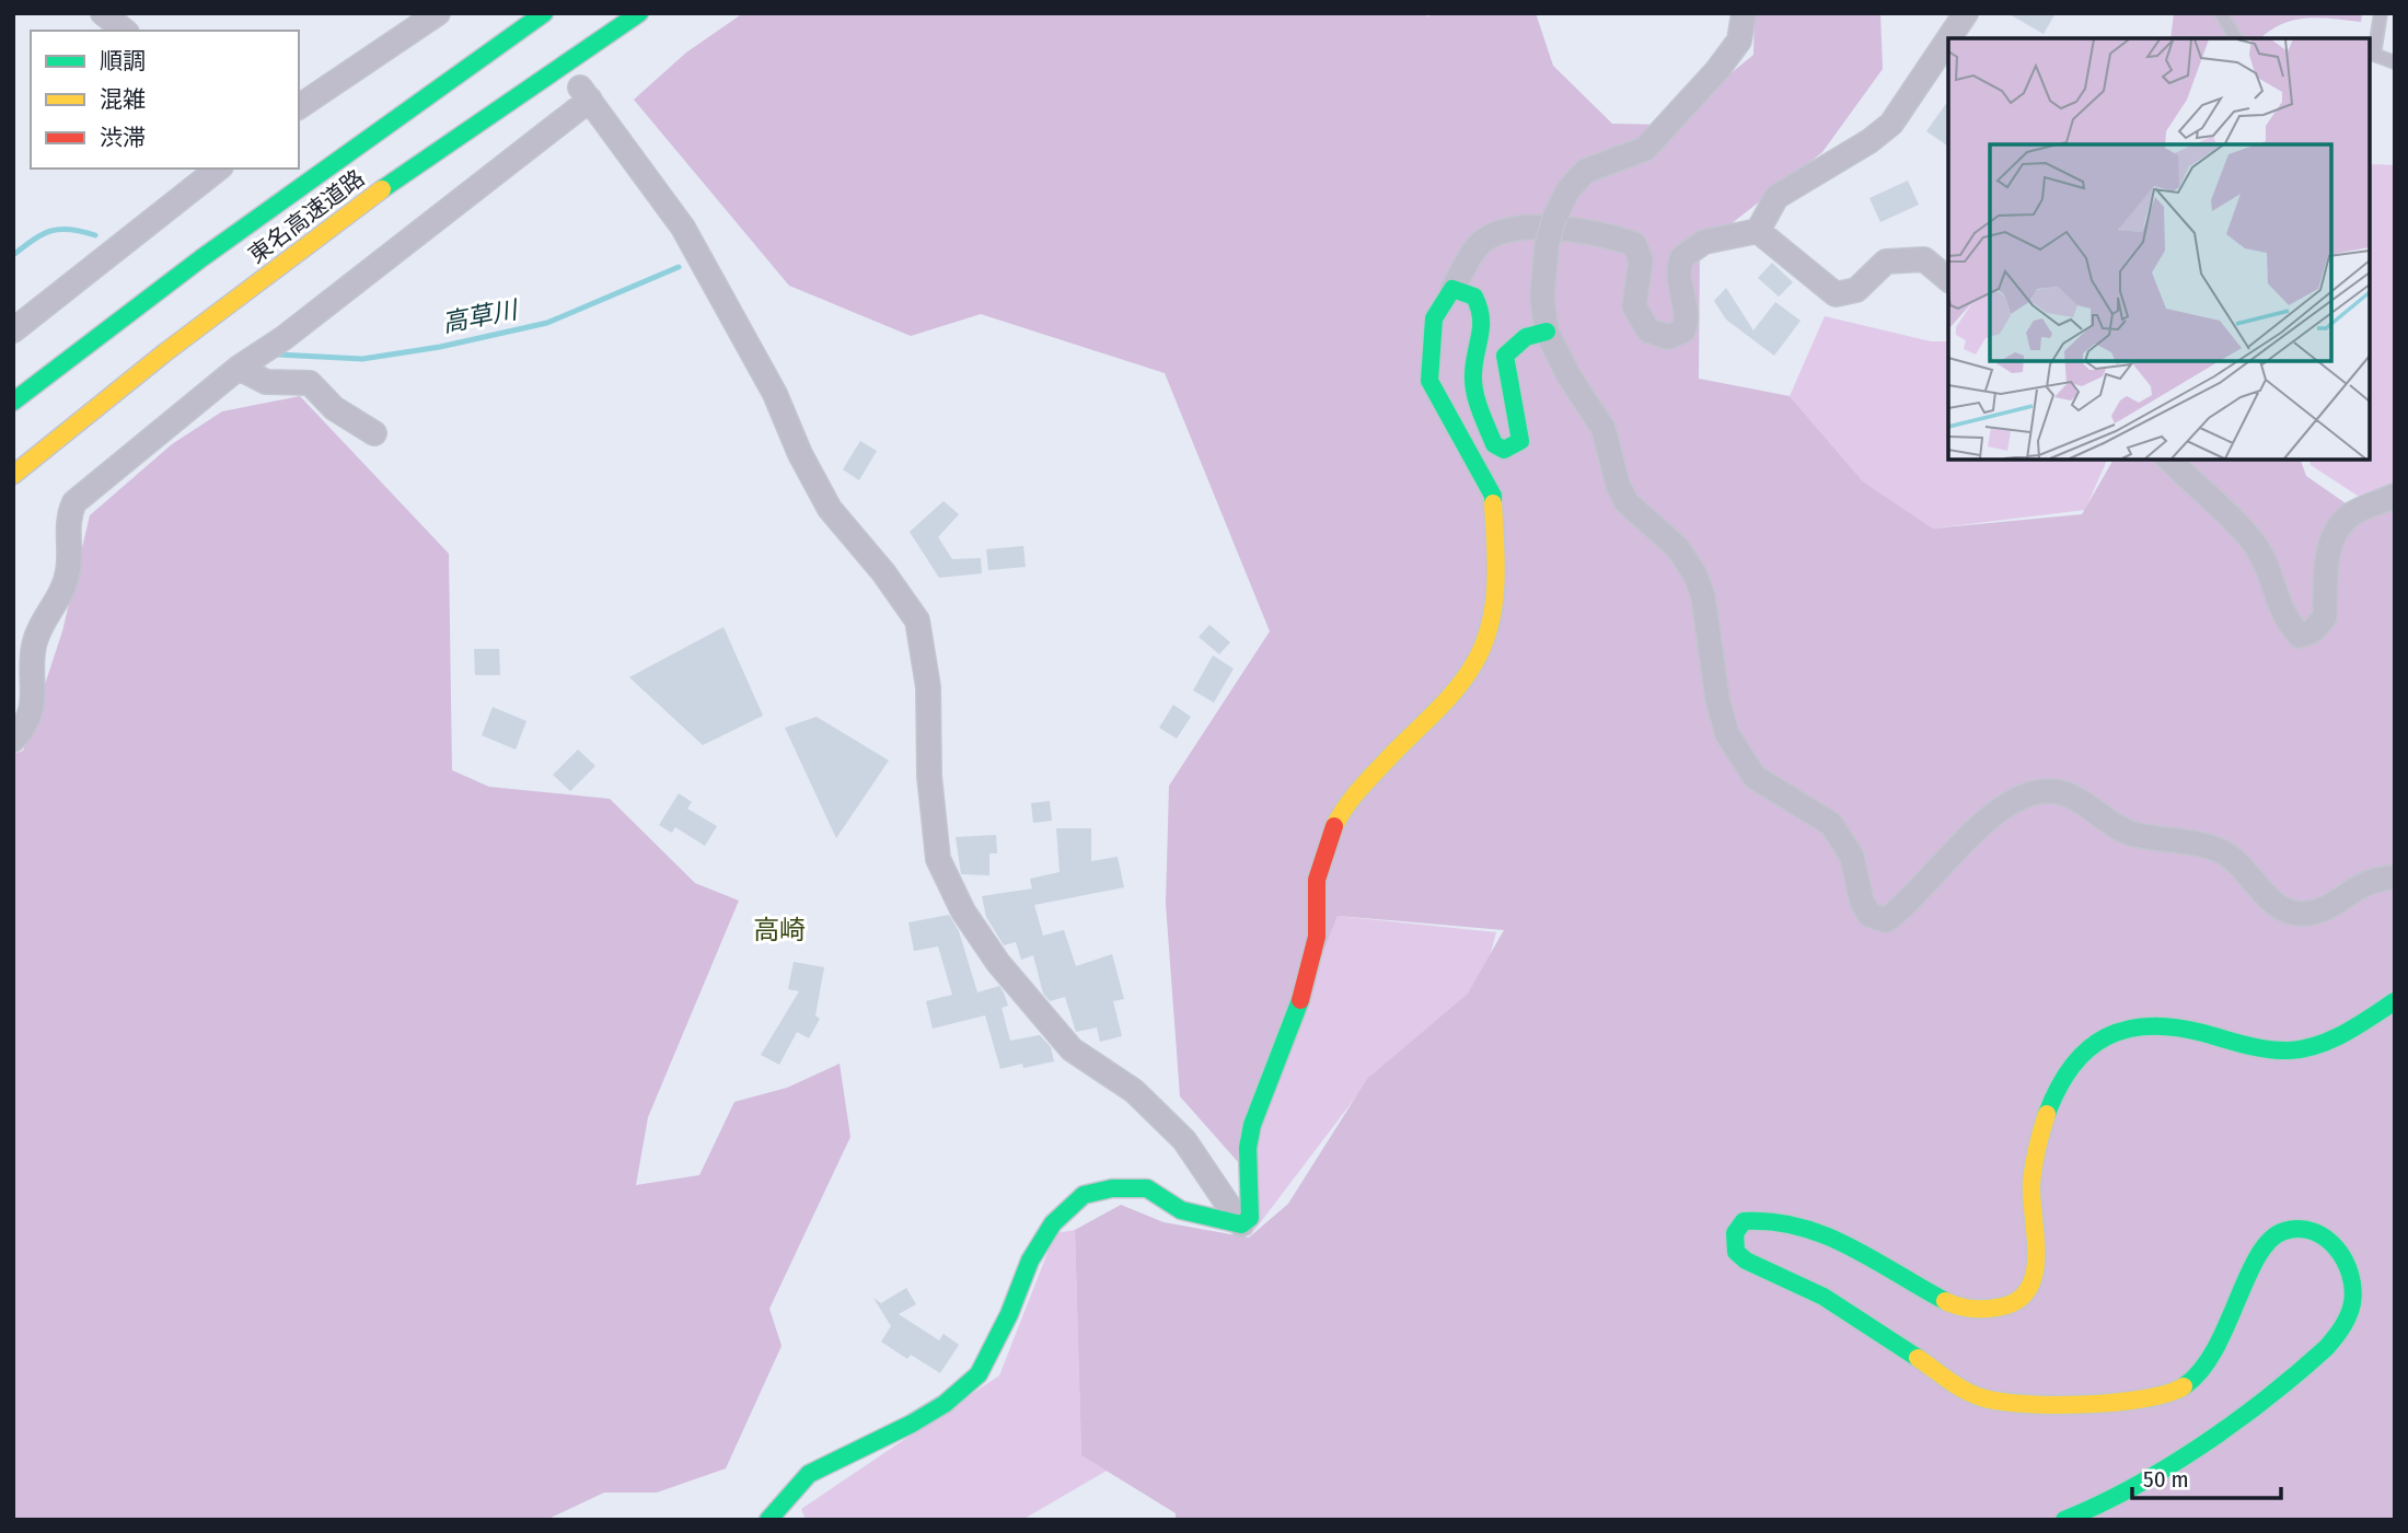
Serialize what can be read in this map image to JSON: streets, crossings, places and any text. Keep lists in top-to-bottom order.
{
  "streets": {
    "main road": ["東名高速道路"]
  },
  "districts": ["高崎"],
  "water": ["高草川"],
  "legend": ["順調", "混雑", "渋滞"],
  "scale_bar": "50 m"
}
